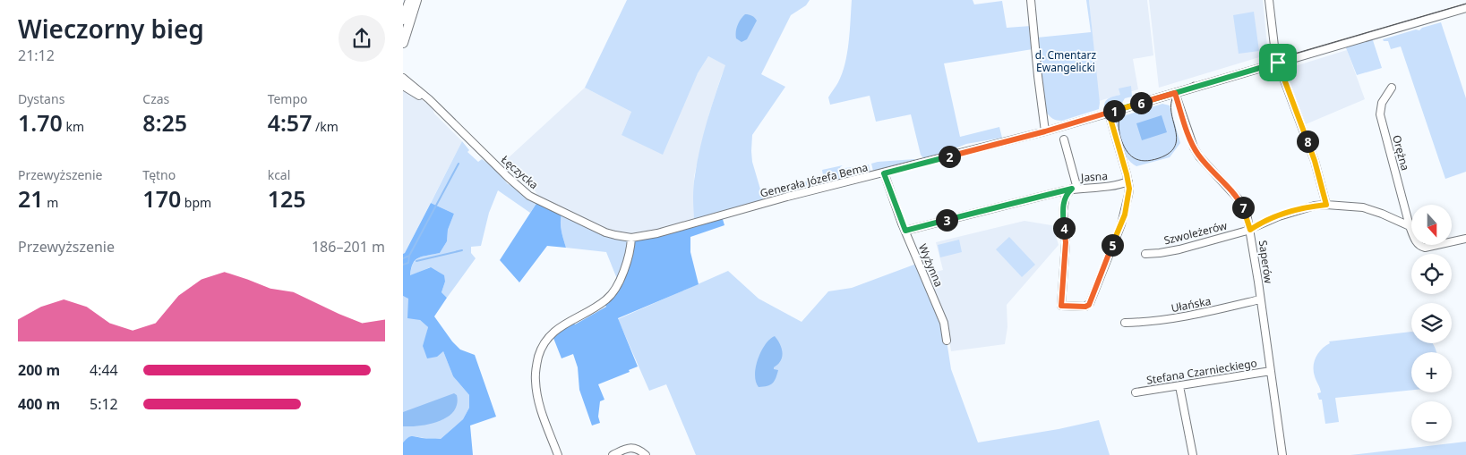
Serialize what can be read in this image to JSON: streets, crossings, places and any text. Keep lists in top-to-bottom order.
{
  "streets": {
    "street": [
      "Orężna",
      "Łęczycka",
      "Jasna",
      "Generała Józefa Bema",
      "Szwoleżerów",
      "Saperów",
      "Wyżynna",
      "Ułańska",
      "Stefana Czarnieckiego"
    ]
  },
  "crossings": [
    ["Orężna", "Szwoleżerów"],
    ["Łęczycka", "Generała Józefa Bema"],
    ["Jasna", "Wyżynna"],
    ["Generała Józefa Bema", "Saperów"],
    ["Generała Józefa Bema", "Wyżynna"],
    ["Szwoleżerów", "Saperów"],
    ["Saperów", "Ułańska"],
    ["Saperów", "Stefana Czarnieckiego"]
  ],
  "parks": ["d. Cmentarz Ewangelicki"],
  "north": "bottom",
  "page": {
    "heading": ["Wieczorny bieg", "21:12"],
    "stats": [
      ["Dystans", "1.70 km"],
      ["Czas", "8:25"],
      ["Tempo", "4:57 /km"],
      ["Przewyższenie", "21 m"],
      ["Tętno", "170 bpm"],
      ["kcal", "125"]
    ],
    "pins": [
      "6",
      "1",
      "8",
      "2",
      "7",
      "3",
      "4",
      "5"
    ],
    "map_buttons": ["+", "−"],
    "chart": ["Przewyższenie", "186–201 m"],
    "list": [
      {
        "name": "200 m",
        "note": "4:44"
      },
      {
        "name": "400 m",
        "note": "5:12"
      }
    ]
  }
}
